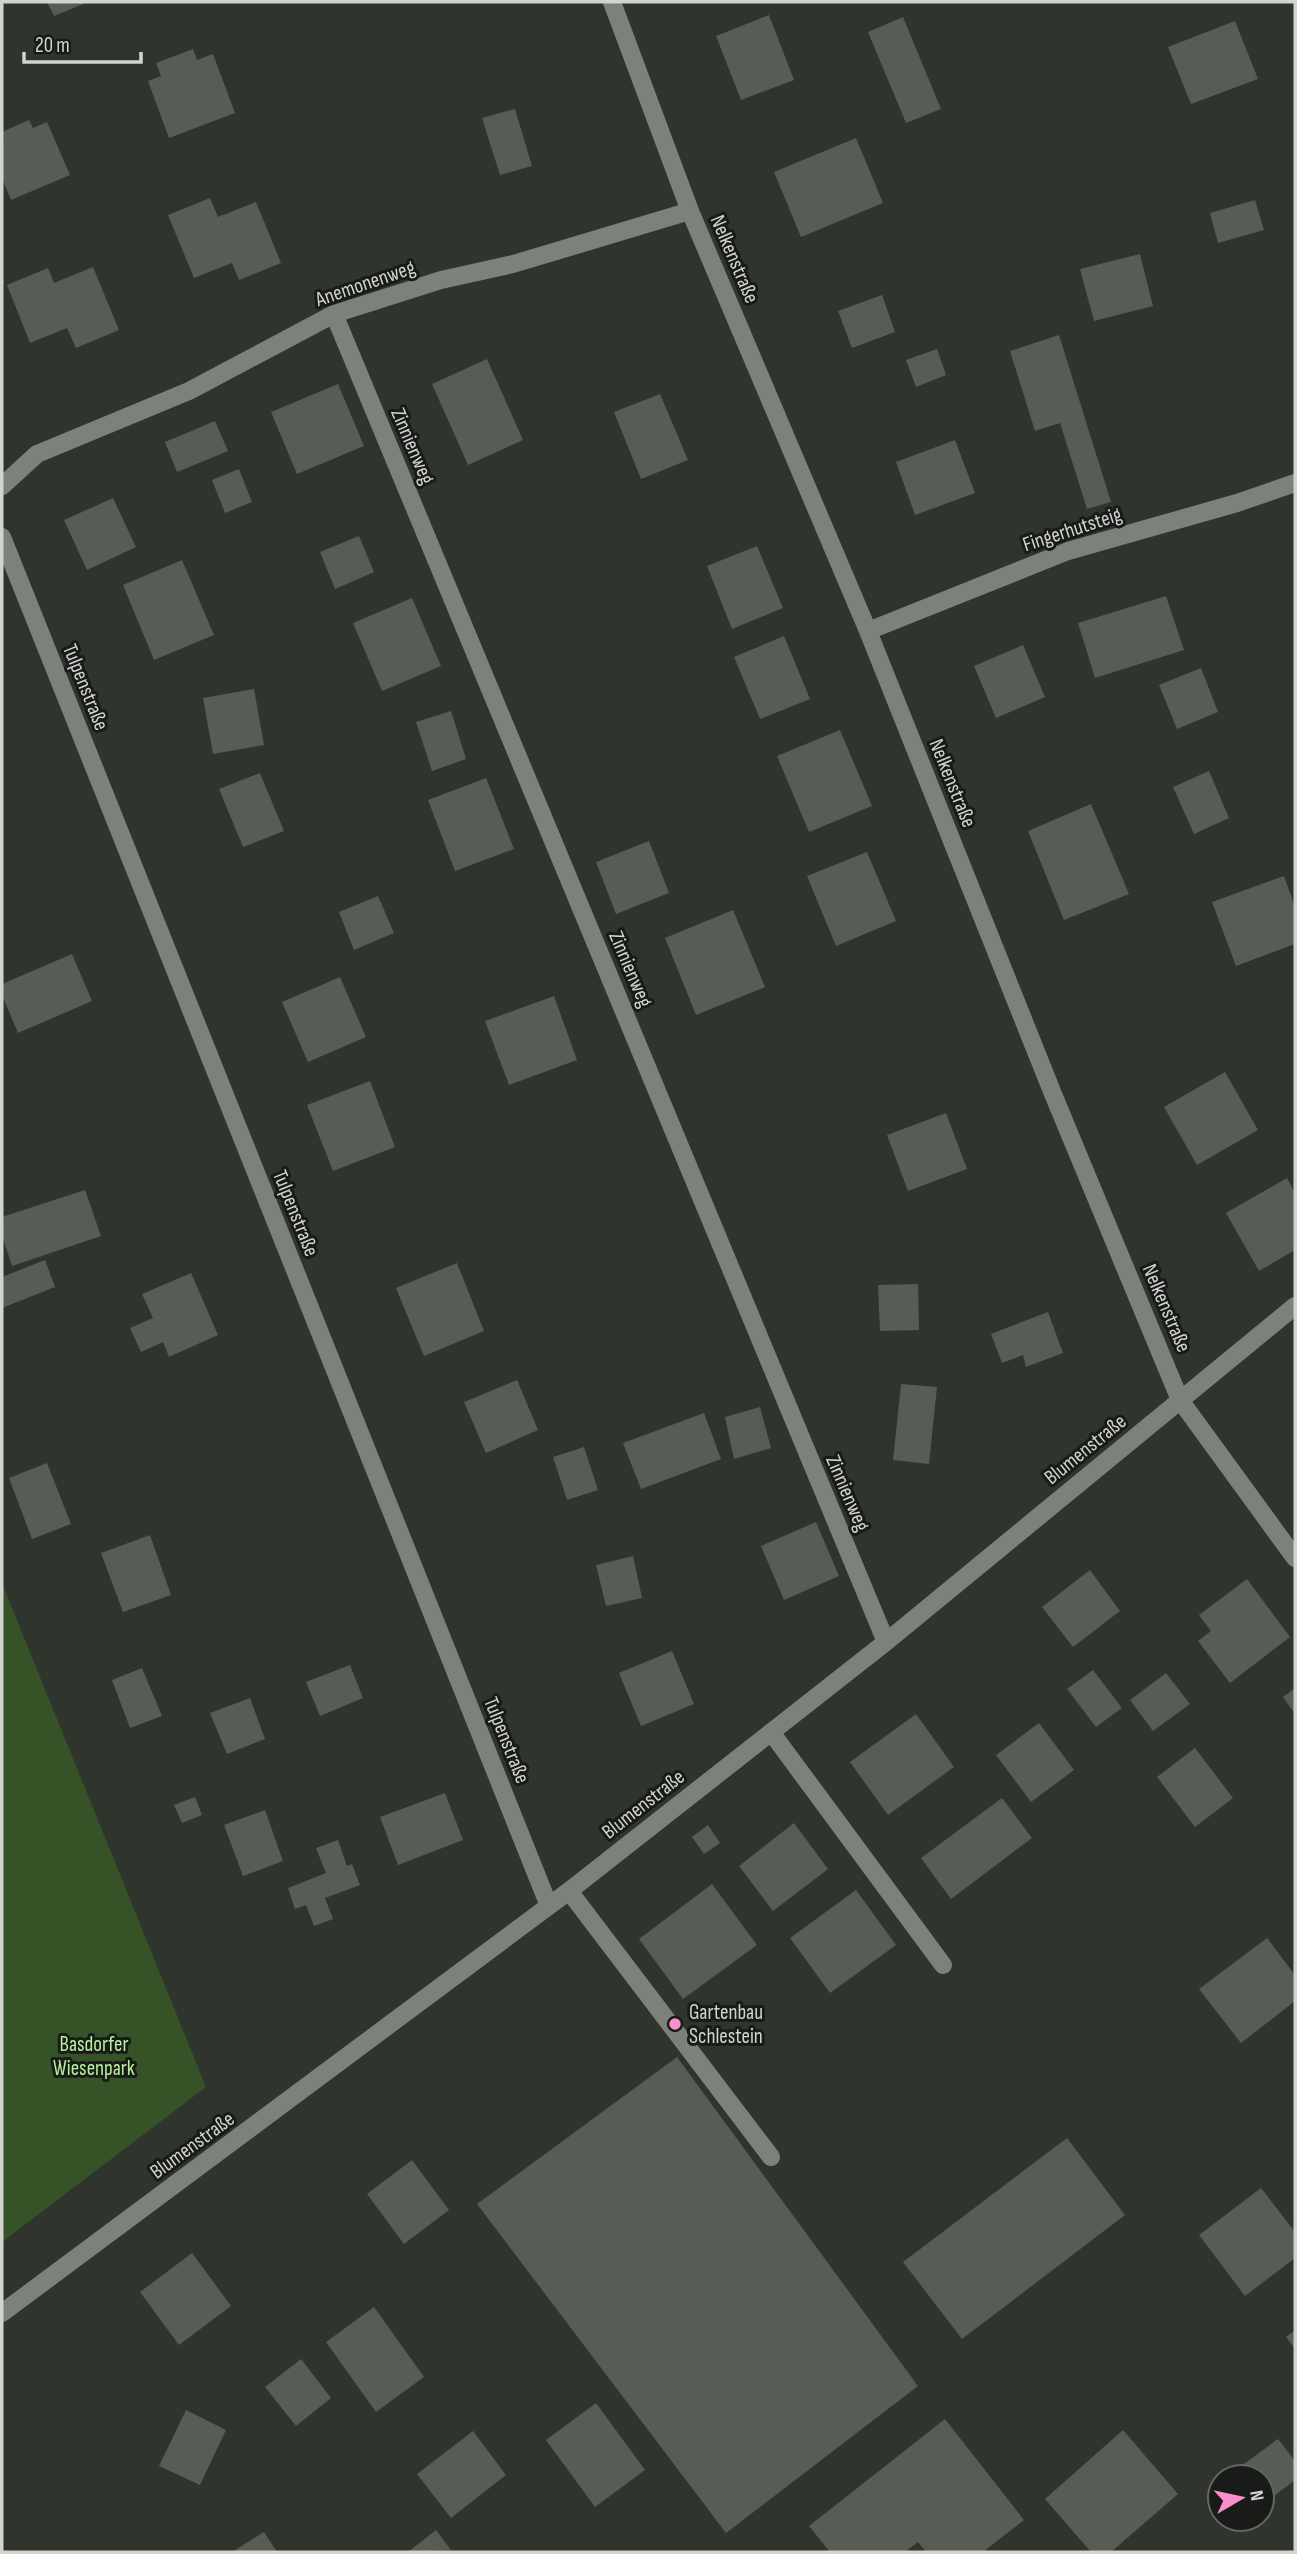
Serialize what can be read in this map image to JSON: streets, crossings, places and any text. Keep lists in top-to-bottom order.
{
  "streets": {
    "street": [
      "Nelkenstraße",
      "Anemonenweg",
      "Zinnienweg",
      "Fingerhutsteig",
      "Tulpenstraße",
      "Blumenstraße"
    ]
  },
  "crossings": [
    ["Nelkenstraße", "Anemonenweg"],
    ["Nelkenstraße", "Fingerhutsteig"],
    ["Nelkenstraße", "Blumenstraße"],
    ["Anemonenweg", "Zinnienweg"],
    ["Zinnienweg", "Blumenstraße"],
    ["Tulpenstraße", "Blumenstraße"]
  ],
  "parks": ["Basdorfer Wiesenpark"],
  "places": ["Gartenbau Schlestein"],
  "scale_bar": "20 m",
  "north": "right"
}
